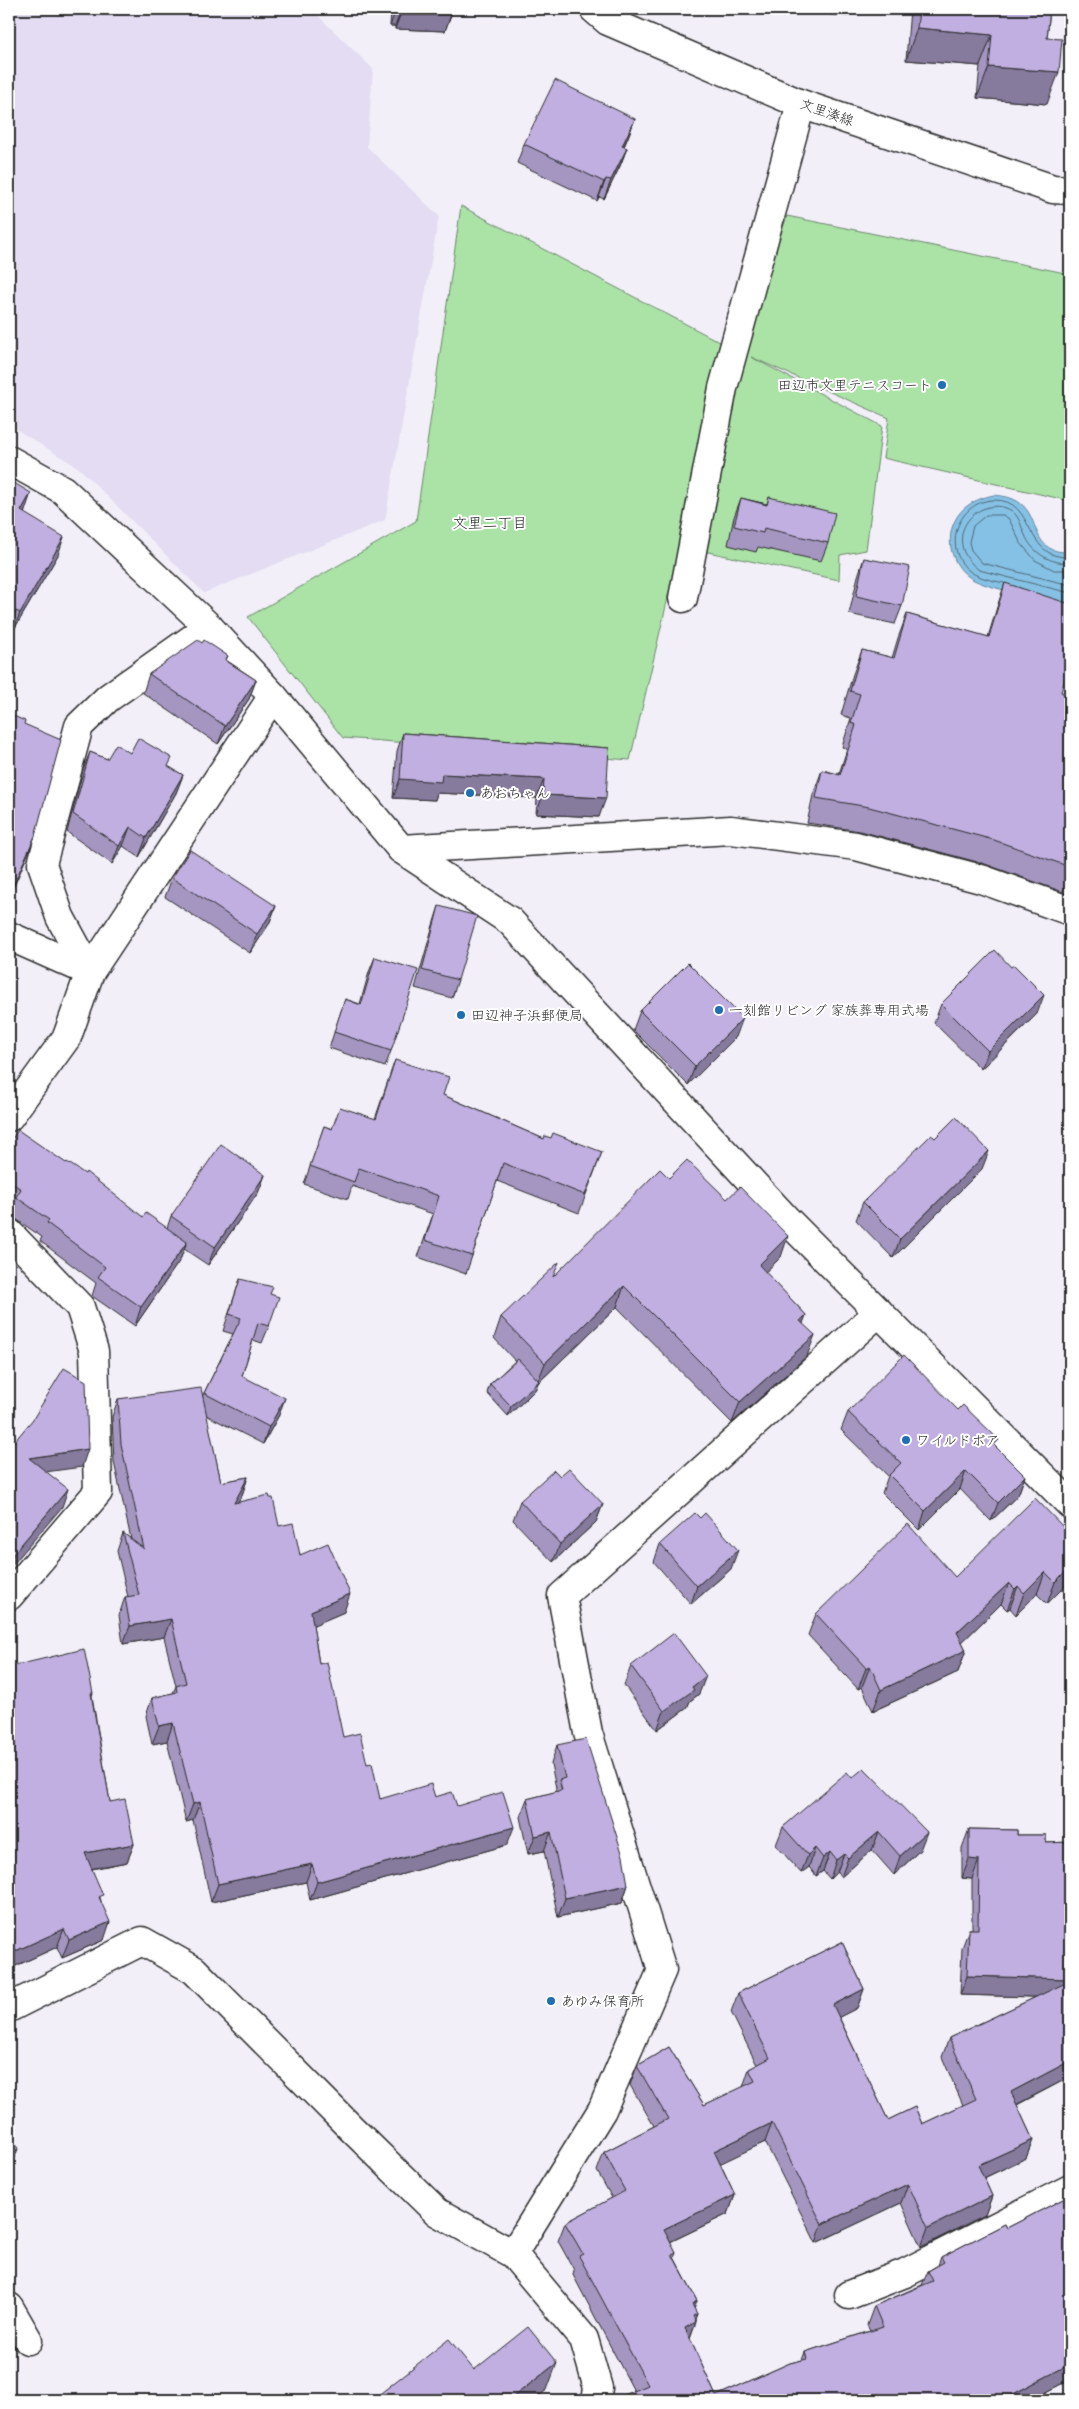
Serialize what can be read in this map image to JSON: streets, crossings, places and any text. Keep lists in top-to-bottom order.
{
  "streets": {
    "street": ["文里湊線"]
  },
  "districts": ["文里二丁目"],
  "places": [
    "田辺市文里テニスコート",
    "あおちゃん",
    "一刻館リビング 家族葬専用式場",
    "田辺神子浜郵便局",
    "ワイルドボア",
    "あゆみ保育所"
  ]
}
